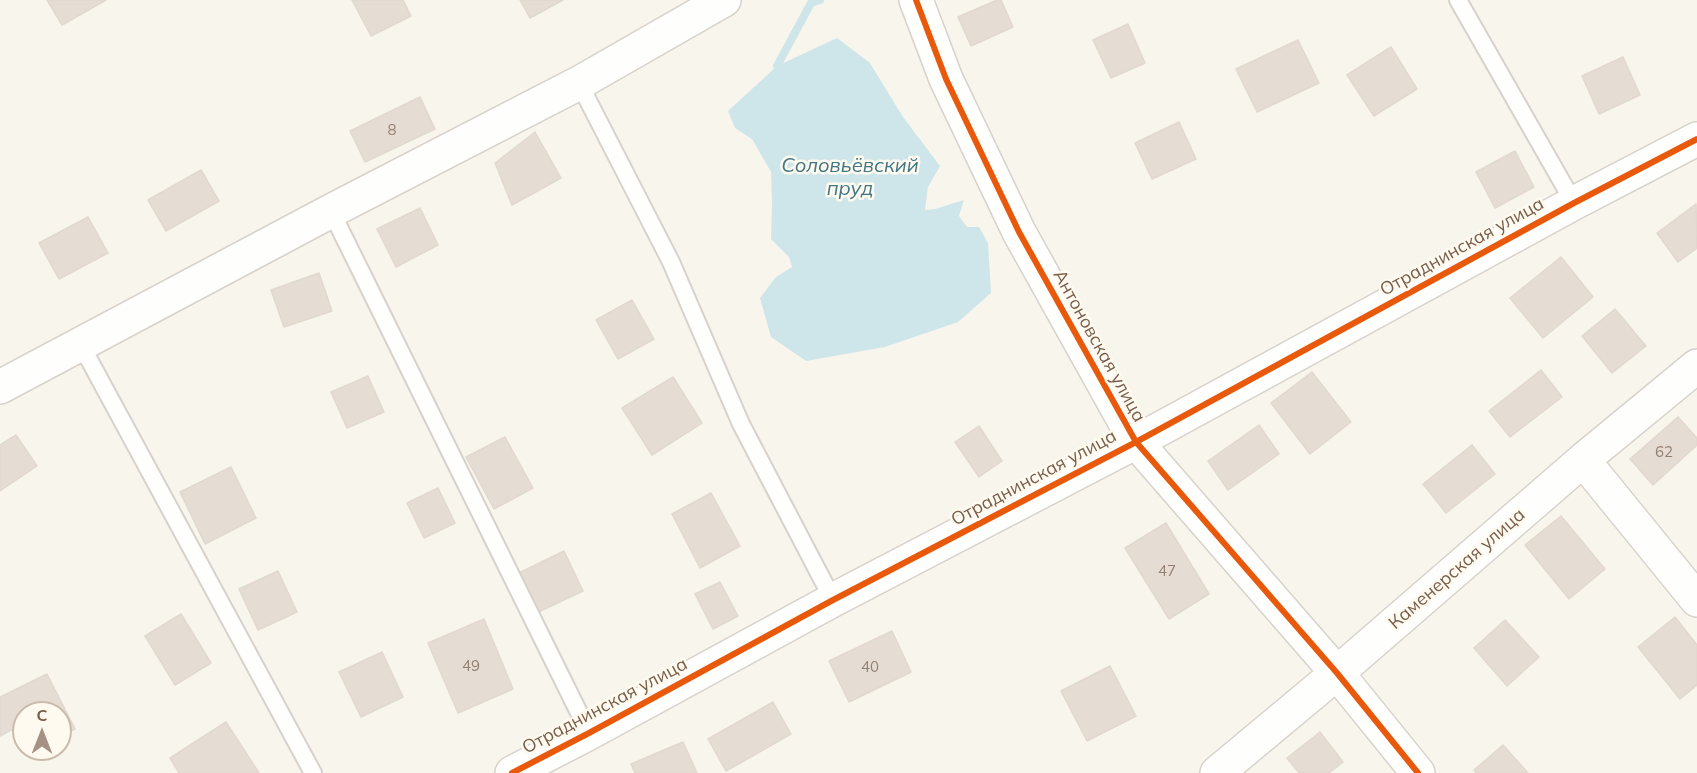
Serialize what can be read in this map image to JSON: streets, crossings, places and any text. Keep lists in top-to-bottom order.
{
  "streets": {
    "street": ["Отраднинская улица", "Антоновская улица", "Каменерская улица"]
  },
  "crossings": [
    ["Отраднинская улица", "Антоновская улица"],
    ["Антоновская улица", "Каменерская улица"]
  ],
  "water": ["Соловьёвский пруд"],
  "house_numbers": [
    "8",
    "62",
    "47",
    "49",
    "40"
  ],
  "north": "top"
}
